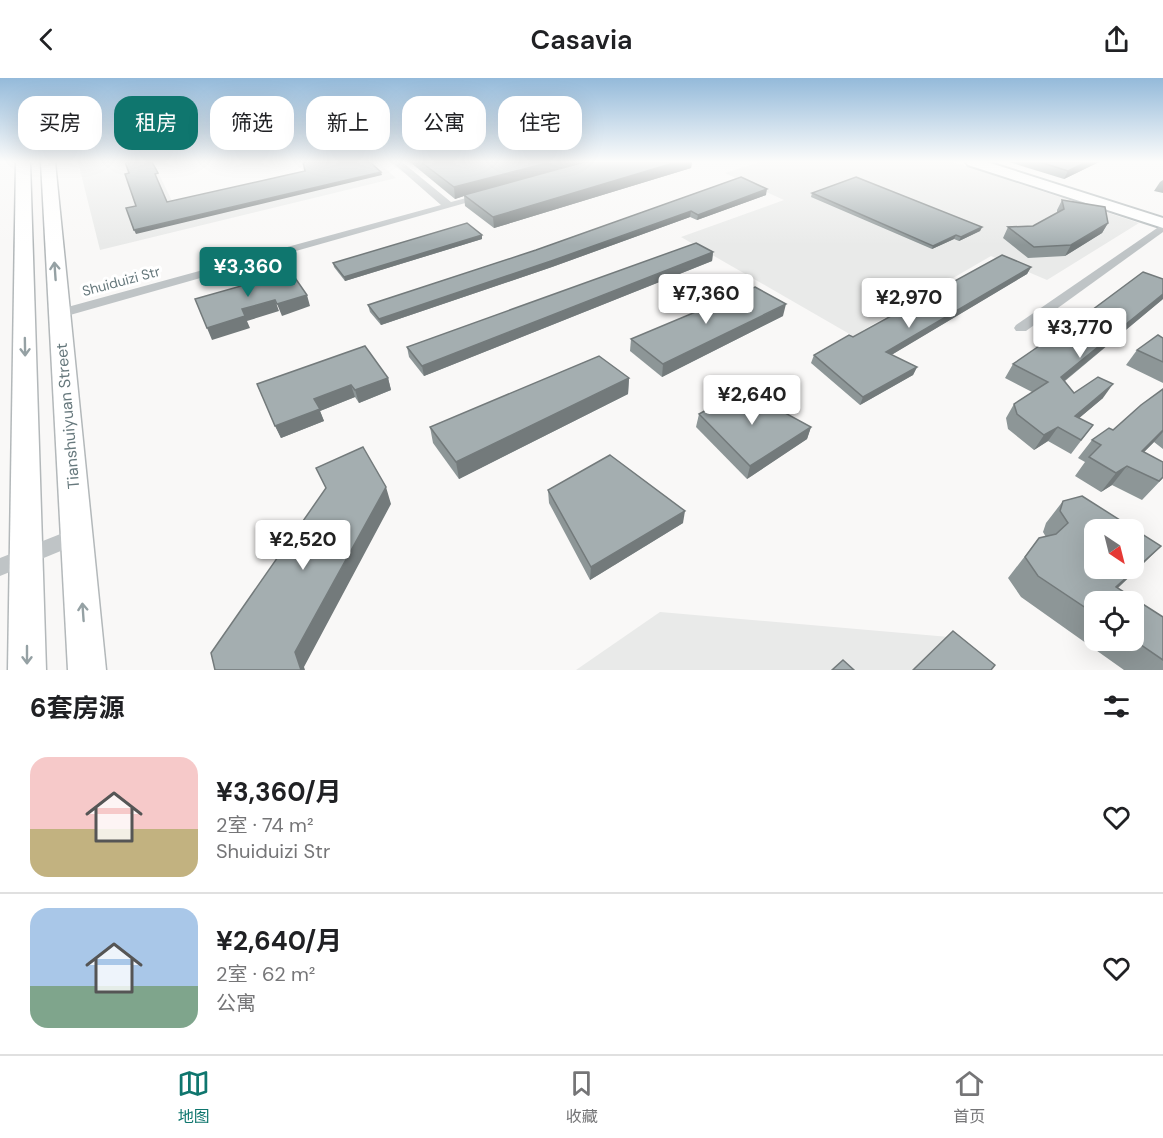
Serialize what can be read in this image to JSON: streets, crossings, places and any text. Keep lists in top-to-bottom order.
{
  "streets": {
    "main road": ["Tianshuiyuan Street"],
    "street": ["Shuiduizi Str"]
  },
  "crossings": [
    ["Shuiduizi Str", "Tianshuiyuan Street"]
  ],
  "north": "bottom right",
  "page": {
    "header": "Casavia",
    "chip": [
      "买房",
      "租房",
      "筛选",
      "新上",
      "公寓",
      "住宅"
    ],
    "price": [
      "¥3,360",
      "¥7,360",
      "¥2,970",
      "¥3,770",
      "¥2,640",
      "¥2,520"
    ],
    "heading": "6套房源",
    "list": [
      {
        "name": "¥3,360/月",
        "note": "2室 · 74 m² · Shuiduizi Str"
      },
      {
        "name": "¥2,640/月",
        "note": "2室 · 62 m² · 公寓"
      }
    ],
    "tabs": ["地图", "收藏", "首页"]
  }
}
